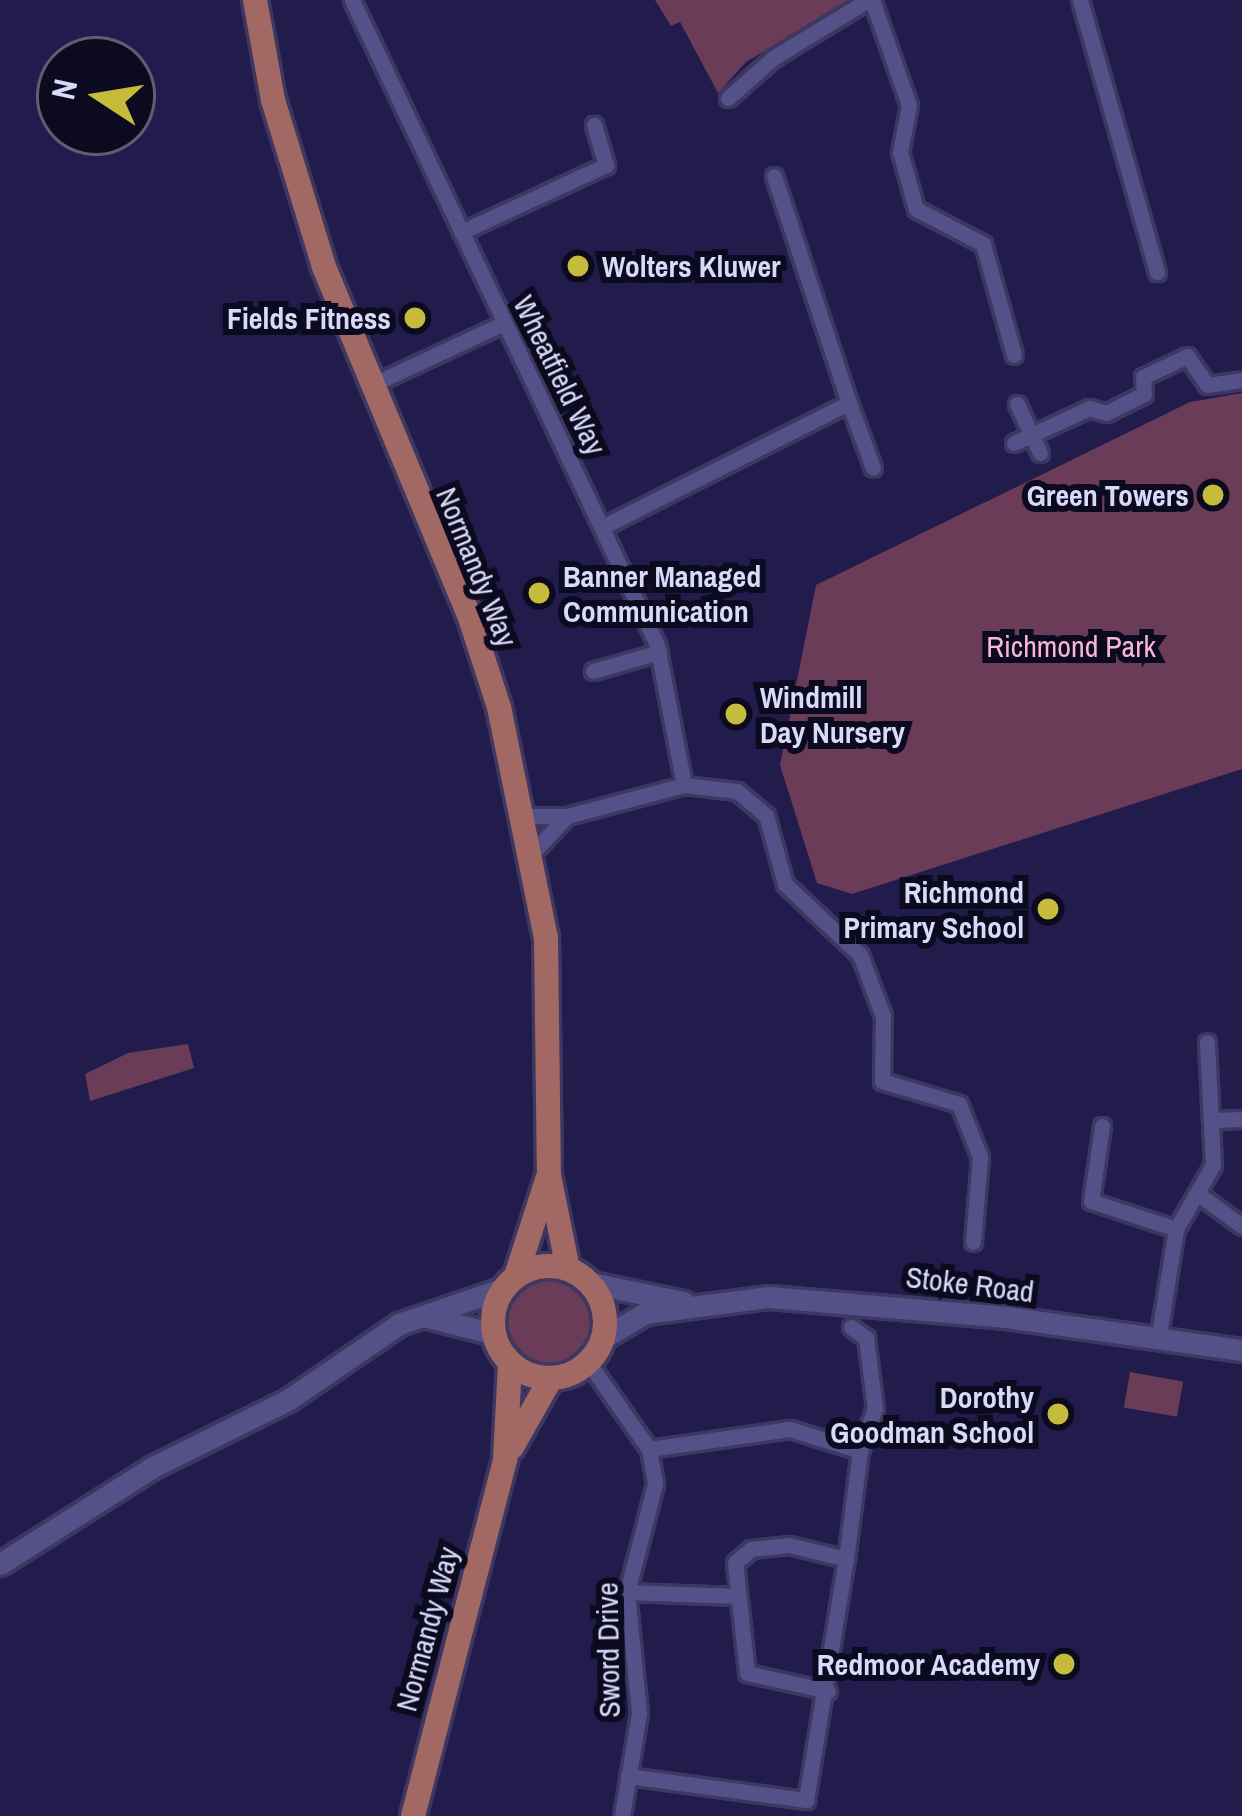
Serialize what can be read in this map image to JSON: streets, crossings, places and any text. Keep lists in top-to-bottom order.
{
  "streets": {
    "main road": ["Normandy Way"],
    "street": ["Wheatfield Way", "Stoke Road", "Sword Drive"]
  },
  "crossings": [
    ["Normandy Way", "Stoke Road"]
  ],
  "parks": ["Richmond Park"],
  "places": [
    "Wolters Kluwer",
    "Fields Fitness",
    "Green Towers",
    "Banner Managed Communication",
    "Windmill Day Nursery",
    "Richmond Primary School",
    "Dorothy Goodman School",
    "Redmoor Academy"
  ],
  "north": "left"
}
